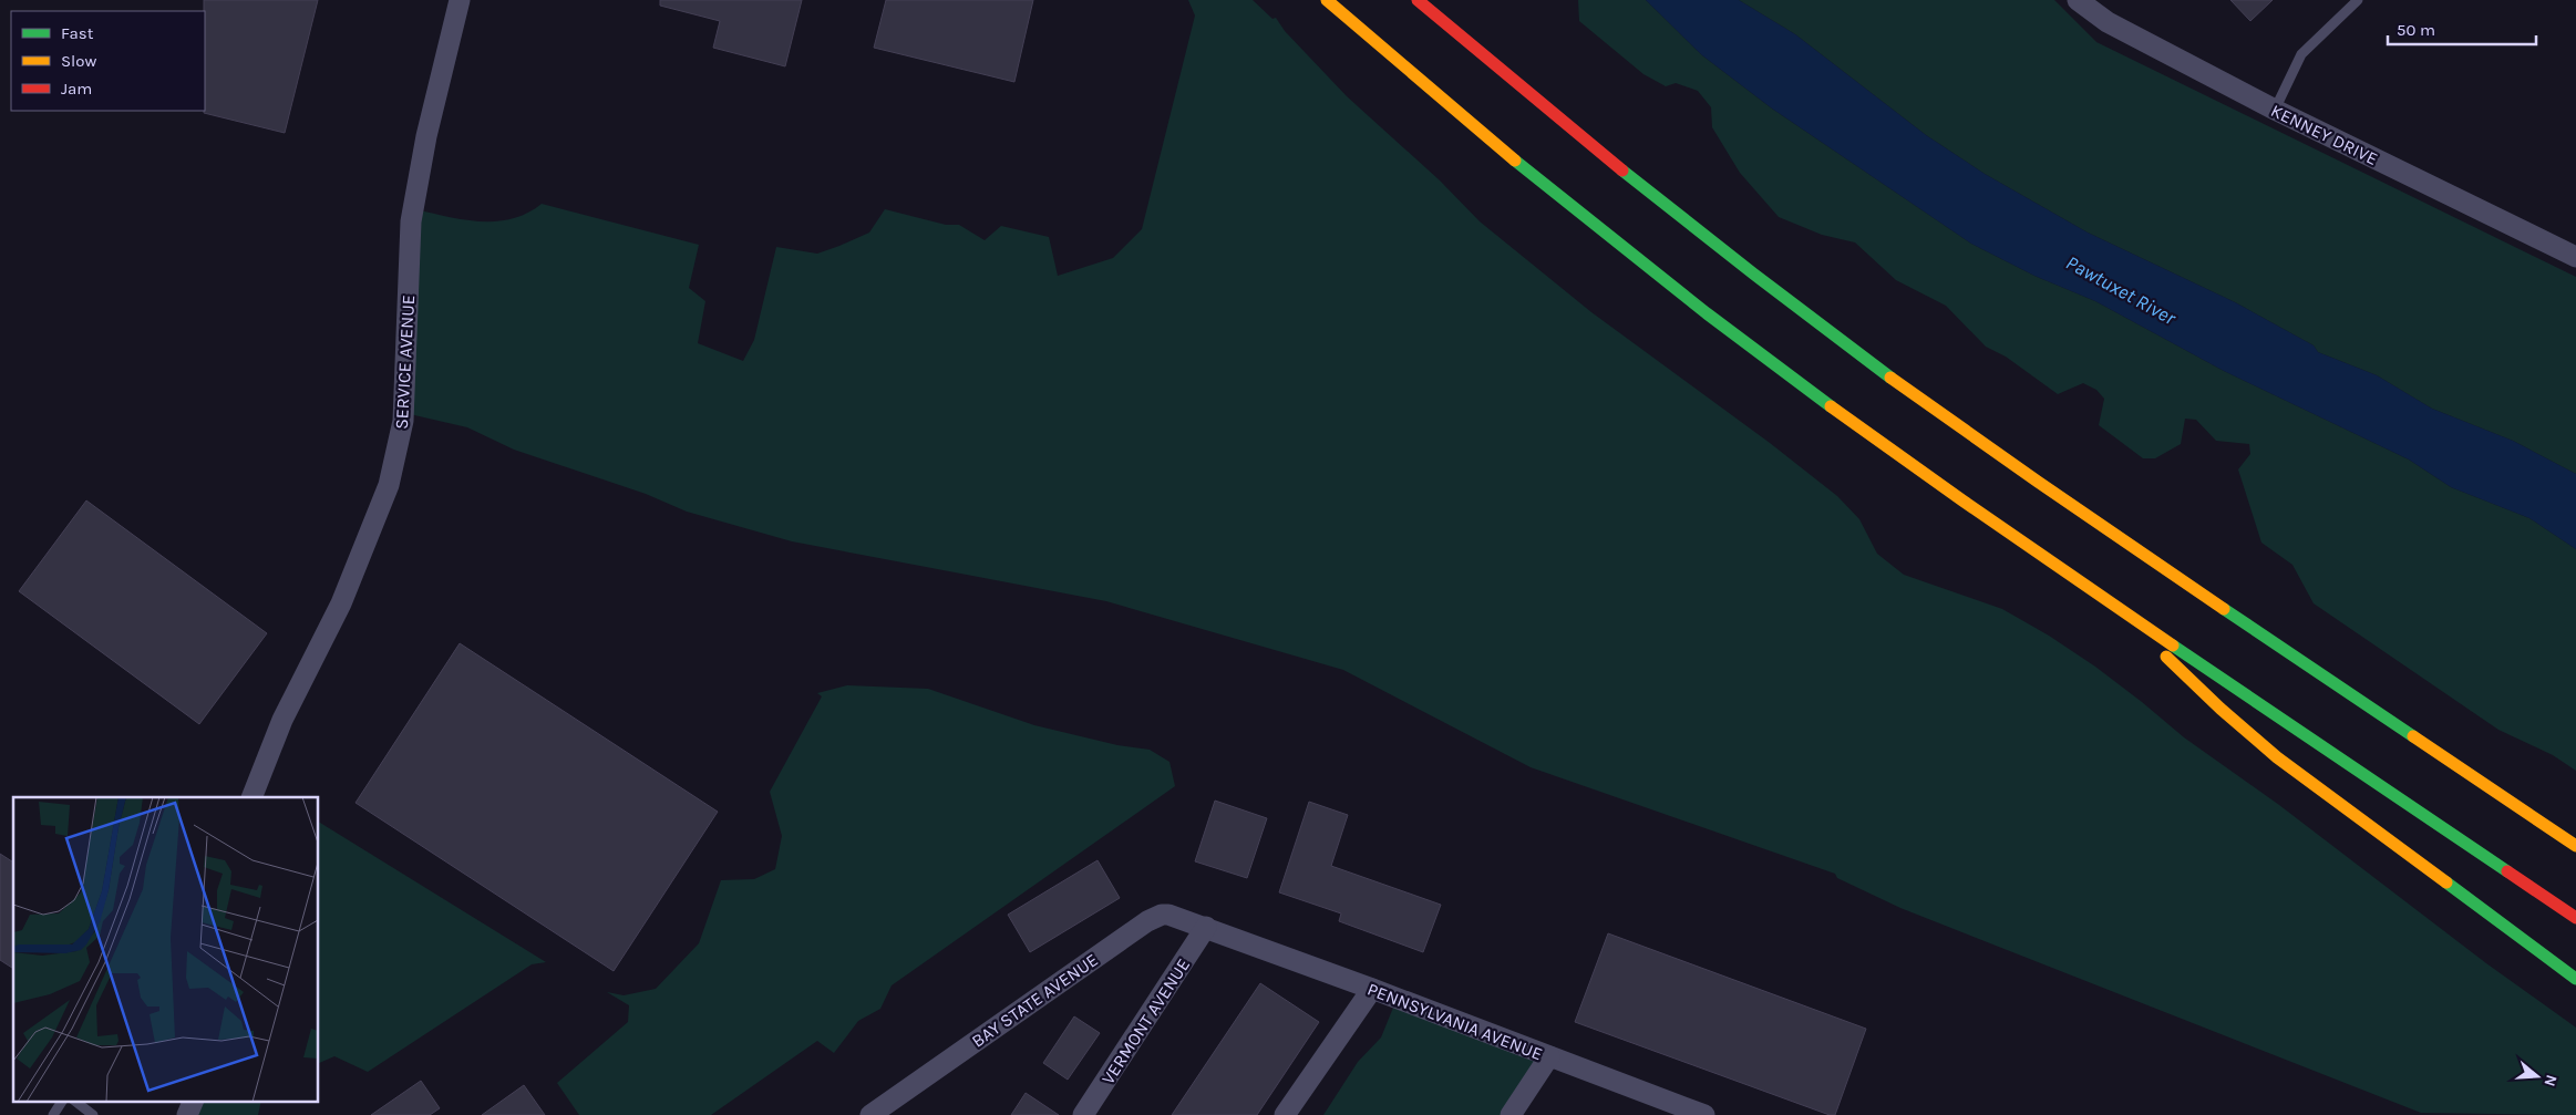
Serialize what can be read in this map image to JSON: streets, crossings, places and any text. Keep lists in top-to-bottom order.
{
  "streets": {
    "street": [
      "KENNEY DRIVE",
      "SERVICE AVENUE",
      "BAY STATE AVENUE",
      "VERMONT AVENUE",
      "PENNSYLVANIA AVENUE"
    ]
  },
  "crossings": [
    ["BAY STATE AVENUE", "VERMONT AVENUE"],
    ["BAY STATE AVENUE", "PENNSYLVANIA AVENUE"],
    ["VERMONT AVENUE", "PENNSYLVANIA AVENUE"]
  ],
  "water": ["Pawtuxet River"],
  "legend": ["Fast", "Slow", "Jam"],
  "scale_bar": "50 m",
  "north": "right"
}
